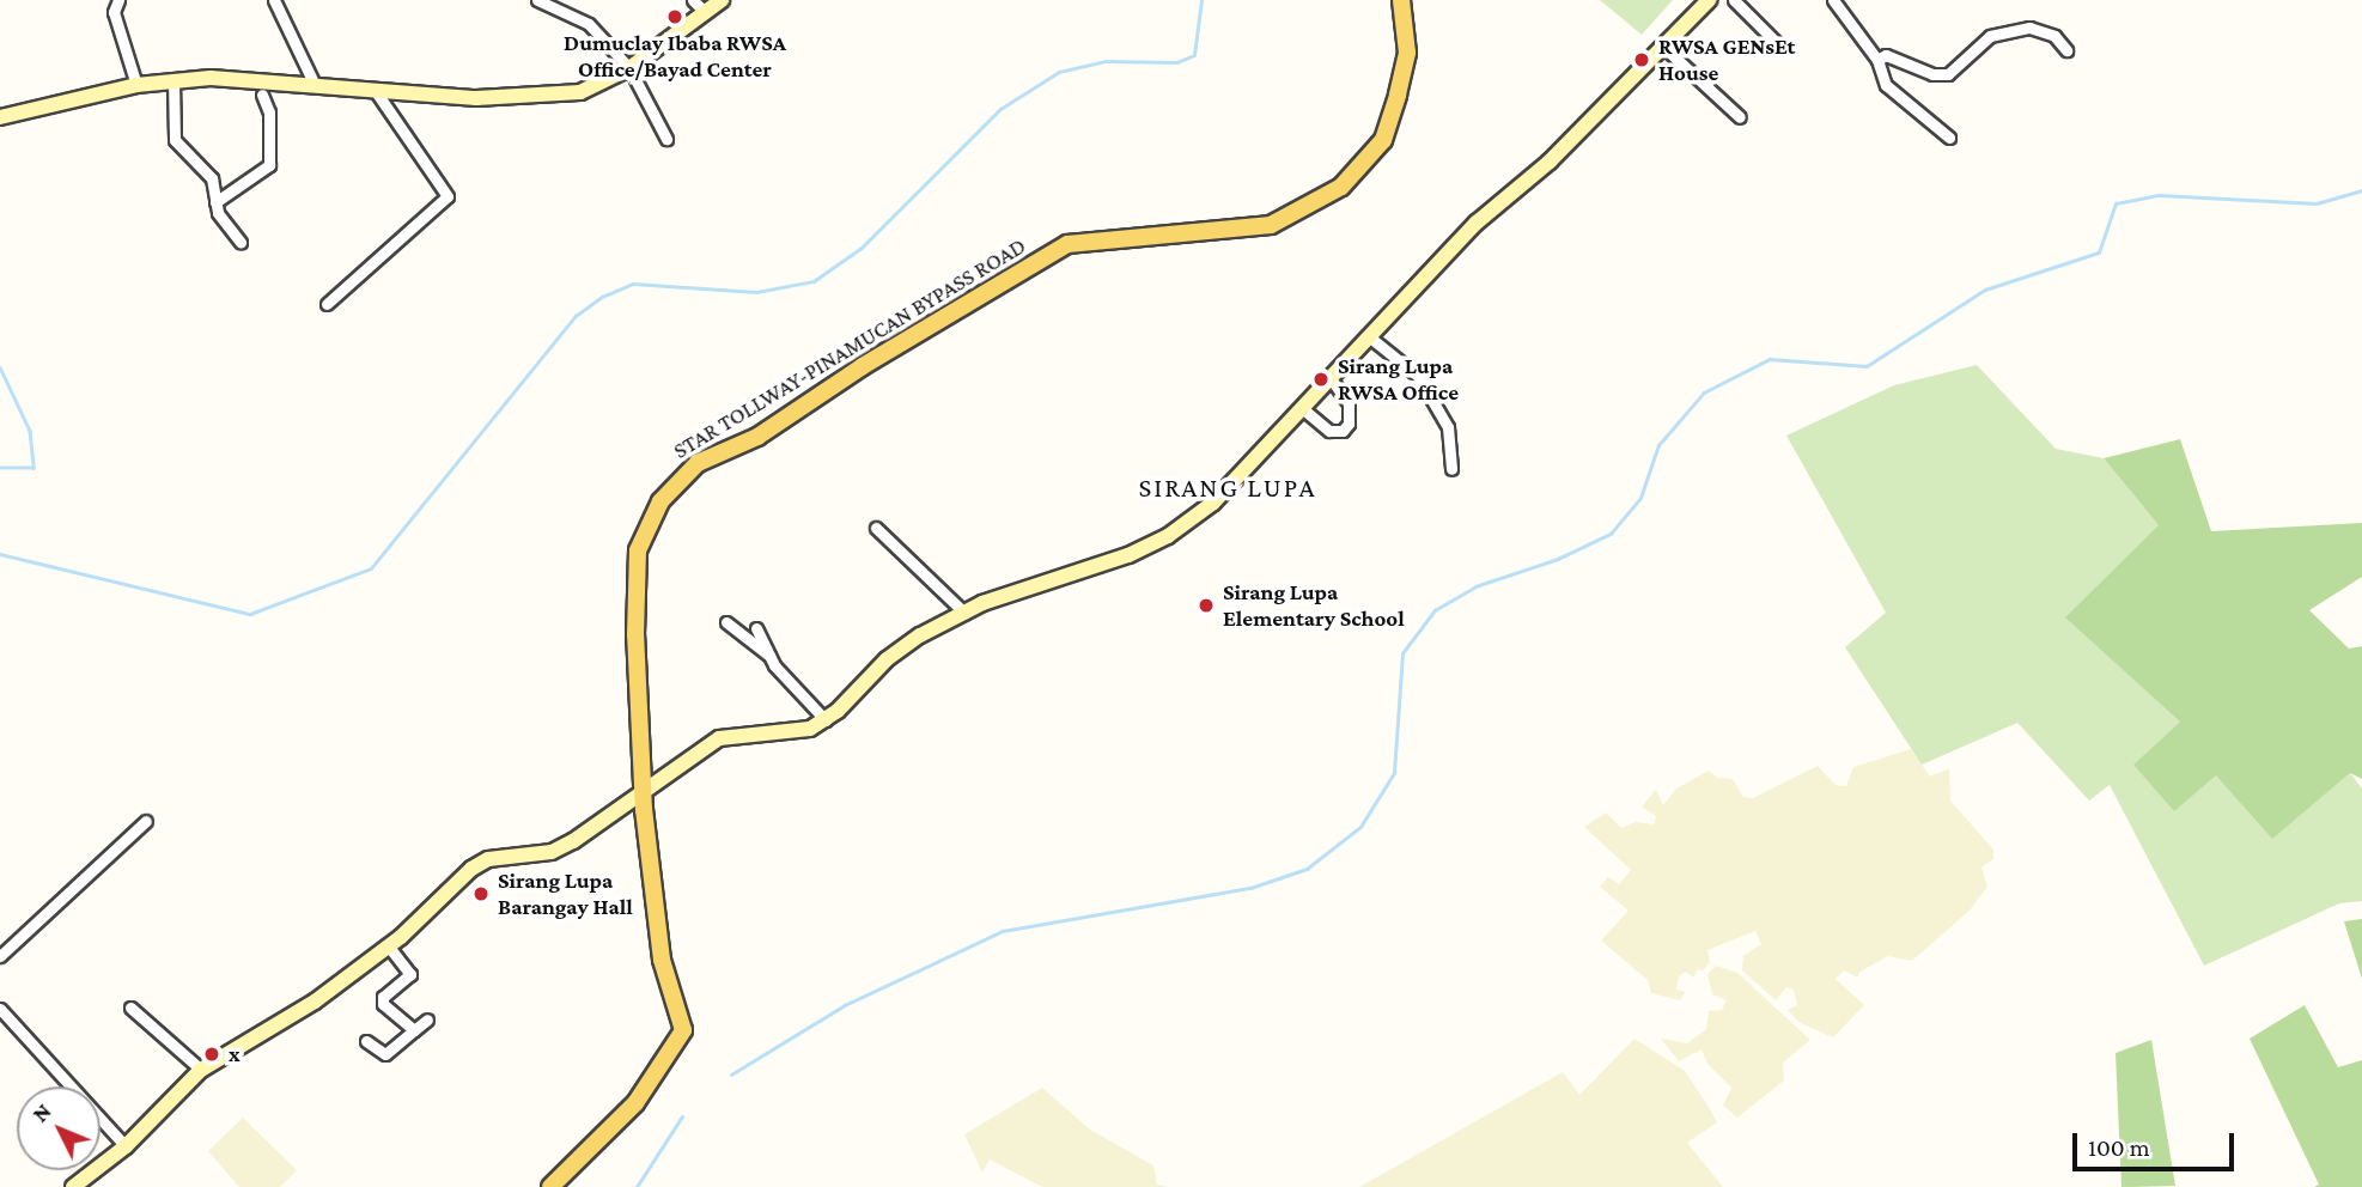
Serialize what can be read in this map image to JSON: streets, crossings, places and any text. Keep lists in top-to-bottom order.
{
  "streets": {
    "main road": ["STAR TOLLWAY-PINAMUCAN BYPASS ROAD"]
  },
  "districts": ["SIRANG LUPA"],
  "places": [
    "Dumuclay Ibaba RWSA Office/Bayad Center",
    "RWSA GENsEt House",
    "Sirang Lupa RWSA Office",
    "Sirang Lupa Elementary School",
    "Sirang Lupa Barangay Hall",
    "x"
  ],
  "scale_bar": "100 m",
  "north": "top left"
}
